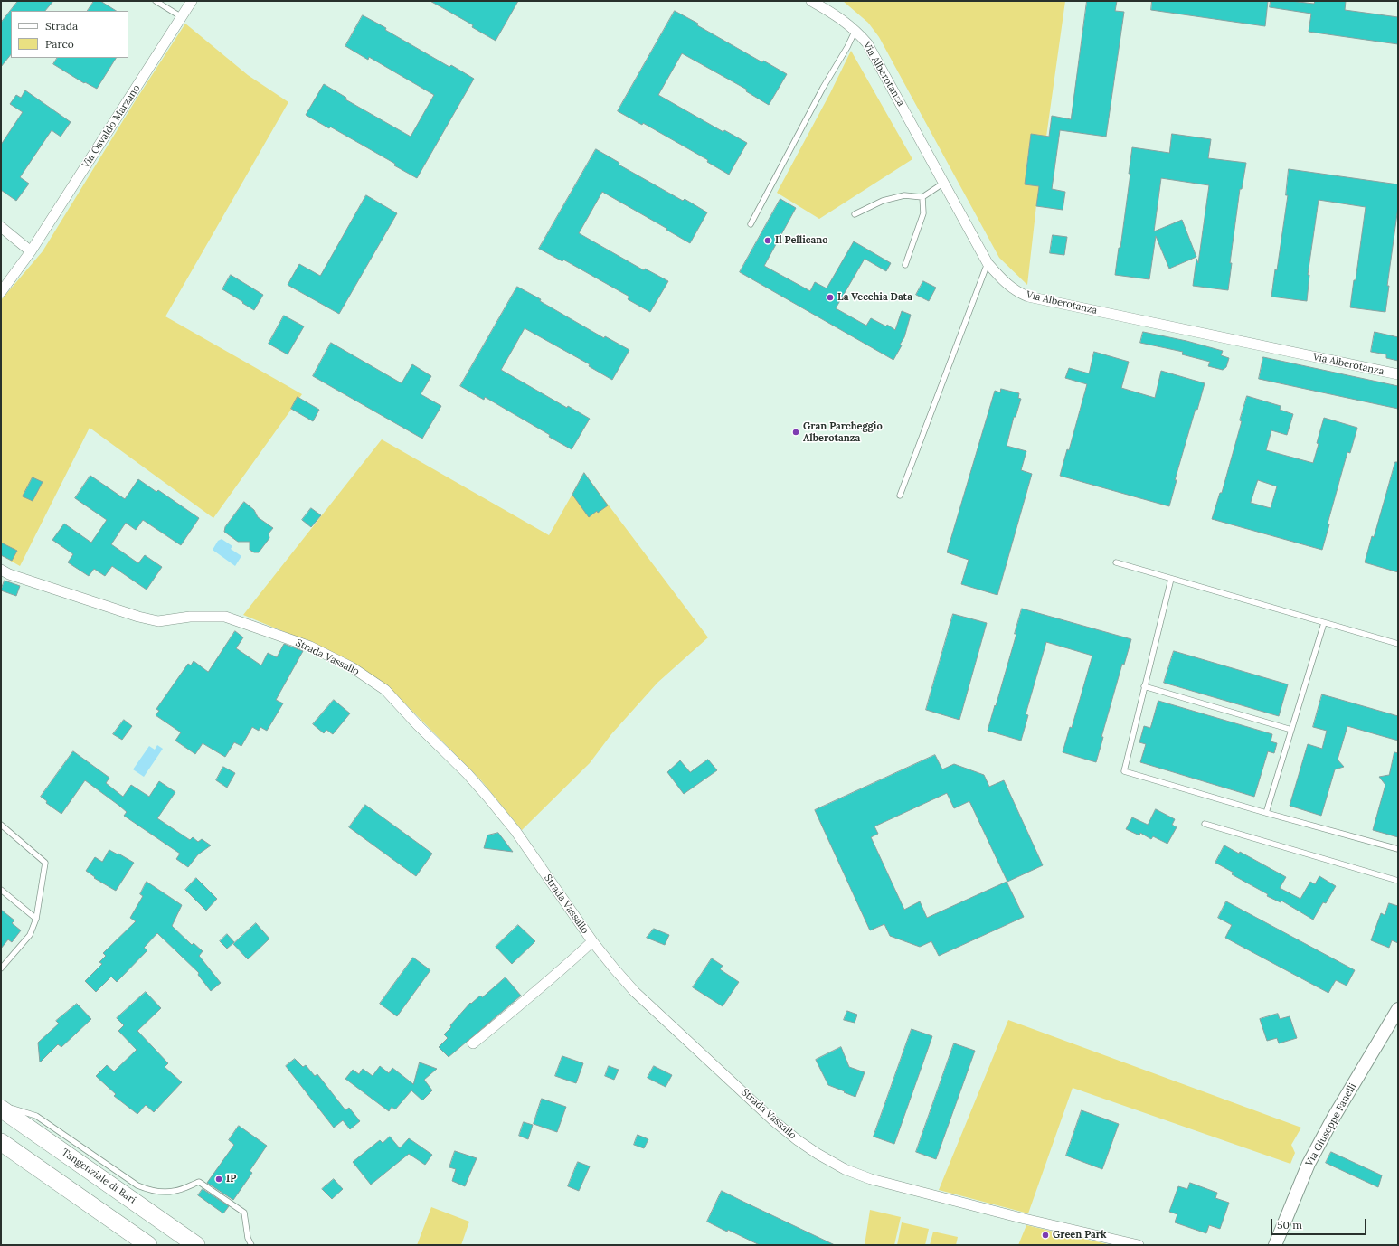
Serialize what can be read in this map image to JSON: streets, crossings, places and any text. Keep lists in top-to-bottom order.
{
  "streets": {
    "highway": ["Tangenziale di Bari"],
    "street": [
      "Via Alberotanza",
      "Via Osvaldo Marzano",
      "Strada Vassallo",
      "Via Giuseppe Fanelli"
    ]
  },
  "places": [
    "Il Pellicano",
    "La Vecchia Data",
    "Gran Parcheggio Alberotanza",
    "IP",
    "Green Park"
  ],
  "legend": ["Strada", "Parco"],
  "scale_bar": "50 m"
}
